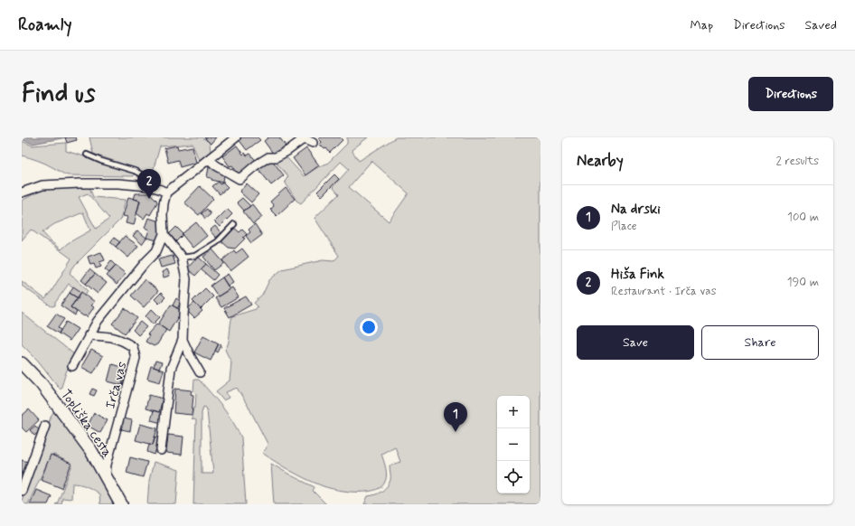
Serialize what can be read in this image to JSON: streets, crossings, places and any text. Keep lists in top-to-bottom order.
{
  "streets": {
    "main road": ["Topliška cesta"],
    "street": ["Irča vas"]
  },
  "crossings": [
    ["Irča vas", "Topliška cesta"]
  ],
  "page": {
    "header": "Roamly",
    "nav": ["Map", "Directions", "Saved"],
    "buttons": [
      "Directions",
      ["Save", "Share"]
    ],
    "title": "Find us",
    "heading": ["Nearby", "2 results"],
    "pins": ["2", "1"],
    "list": [
      {
        "mark": "1",
        "name": "Na drski",
        "note": "Place",
        "value": "100 m"
      },
      {
        "mark": "2",
        "name": "Hiša Fink",
        "note": "Restaurant · Irča vas",
        "value": "190 m"
      }
    ],
    "map_buttons": ["+", "−"]
  }
}
